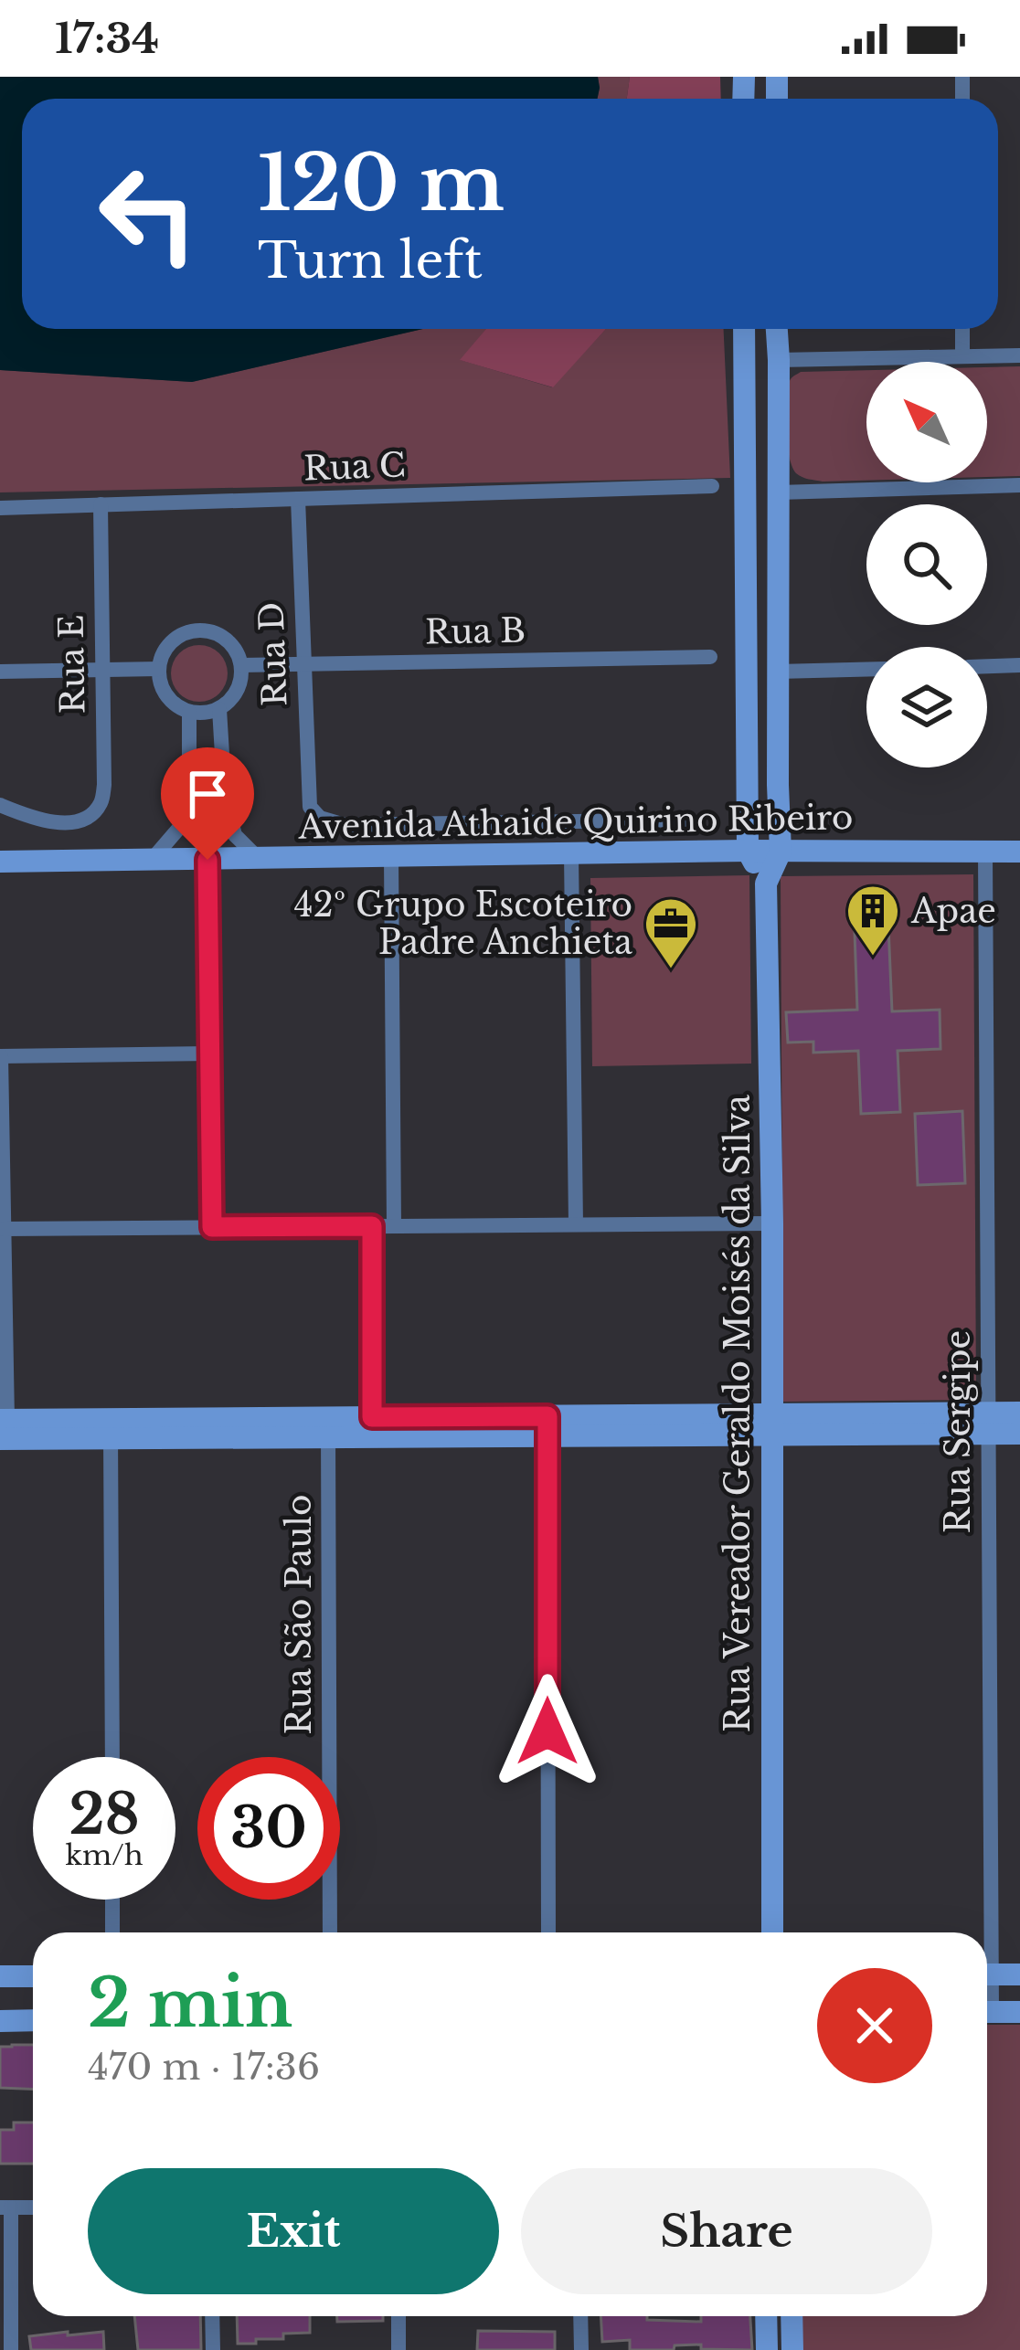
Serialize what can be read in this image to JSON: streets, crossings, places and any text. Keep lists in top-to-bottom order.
{
  "streets": {
    "street": [
      "Rua C",
      "Rua B",
      "Rua D",
      "Rua E",
      "Avenida Athaide Quirino Ribeiro",
      "Rua Vereador Geraldo Moisés da Silva",
      "Rua Sergipe",
      "Rua São Paulo"
    ]
  },
  "crossings": [
    ["Rua C", "Rua D"],
    ["Rua C", "Rua E"],
    ["Rua B", "Rua D"],
    ["Avenida Athaide Quirino Ribeiro", "Rua Vereador Geraldo Moisés da Silva"],
    ["Avenida Athaide Quirino Ribeiro", "Rua Sergipe"]
  ],
  "places": {
    "building": ["Apae"],
    "office": ["42º Grupo Escoteiro Padre Anchieta"]
  },
  "north": "top left",
  "page": {
    "status": "17:34",
    "turn": ["120 m", "Turn left"],
    "speed": "28 km/h",
    "limit": "30",
    "heading": ["2 min", "470 m · 17:36"],
    "buttons": ["Exit", "Share"]
  }
}
